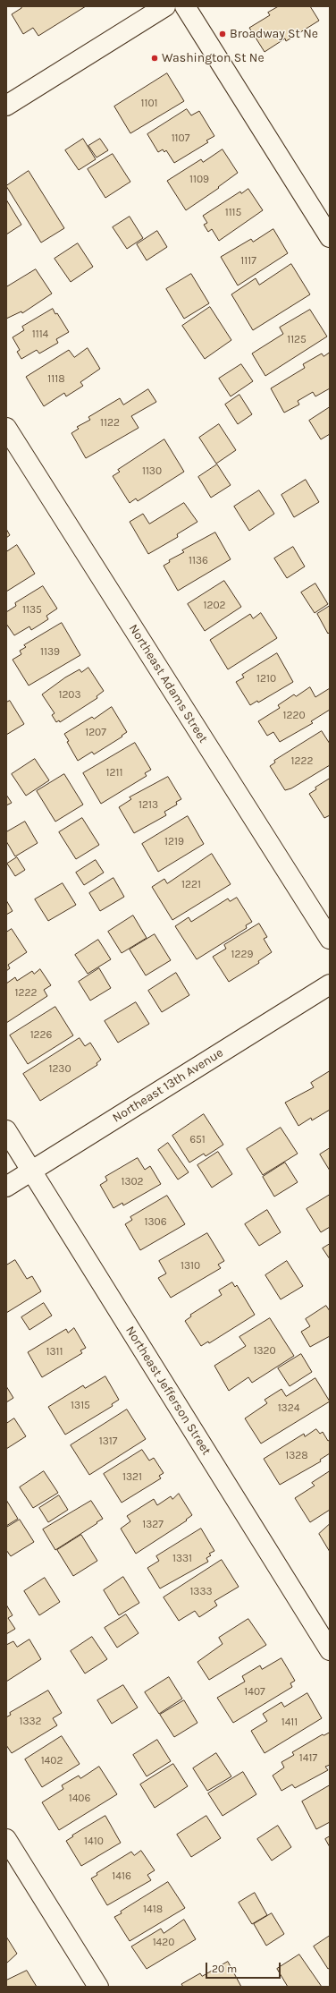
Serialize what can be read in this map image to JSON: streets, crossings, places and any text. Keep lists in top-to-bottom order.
{
  "streets": {
    "street": ["Northeast Adams Street", "Northeast 13th Avenue", "Northeast Jefferson Street"]
  },
  "crossings": [
    ["Northeast 13th Avenue", "Northeast Jefferson Street"]
  ],
  "places": ["Broadway St Ne", "Washington St Ne"],
  "house_numbers": [
    "1101",
    "1107",
    "1109",
    "1115",
    "1117",
    "1114",
    "1125",
    "1118",
    "1122",
    "1130",
    "1136",
    "1202",
    "1135",
    "1139",
    "1210",
    "1203",
    "1220",
    "1207",
    "1222",
    "1211",
    "1213",
    "1219",
    "1221",
    "1229",
    "1222",
    "1226",
    "1230",
    "651",
    "1302",
    "1306",
    "1310",
    "1320",
    "1311",
    "1315",
    "1324",
    "1317",
    "1328",
    "1321",
    "1327",
    "1331",
    "1333",
    "1407",
    "1332",
    "1411",
    "1417",
    "1402",
    "1406",
    "1410",
    "1416",
    "1418",
    "1420"
  ],
  "scale_bar": "20 m"
}
